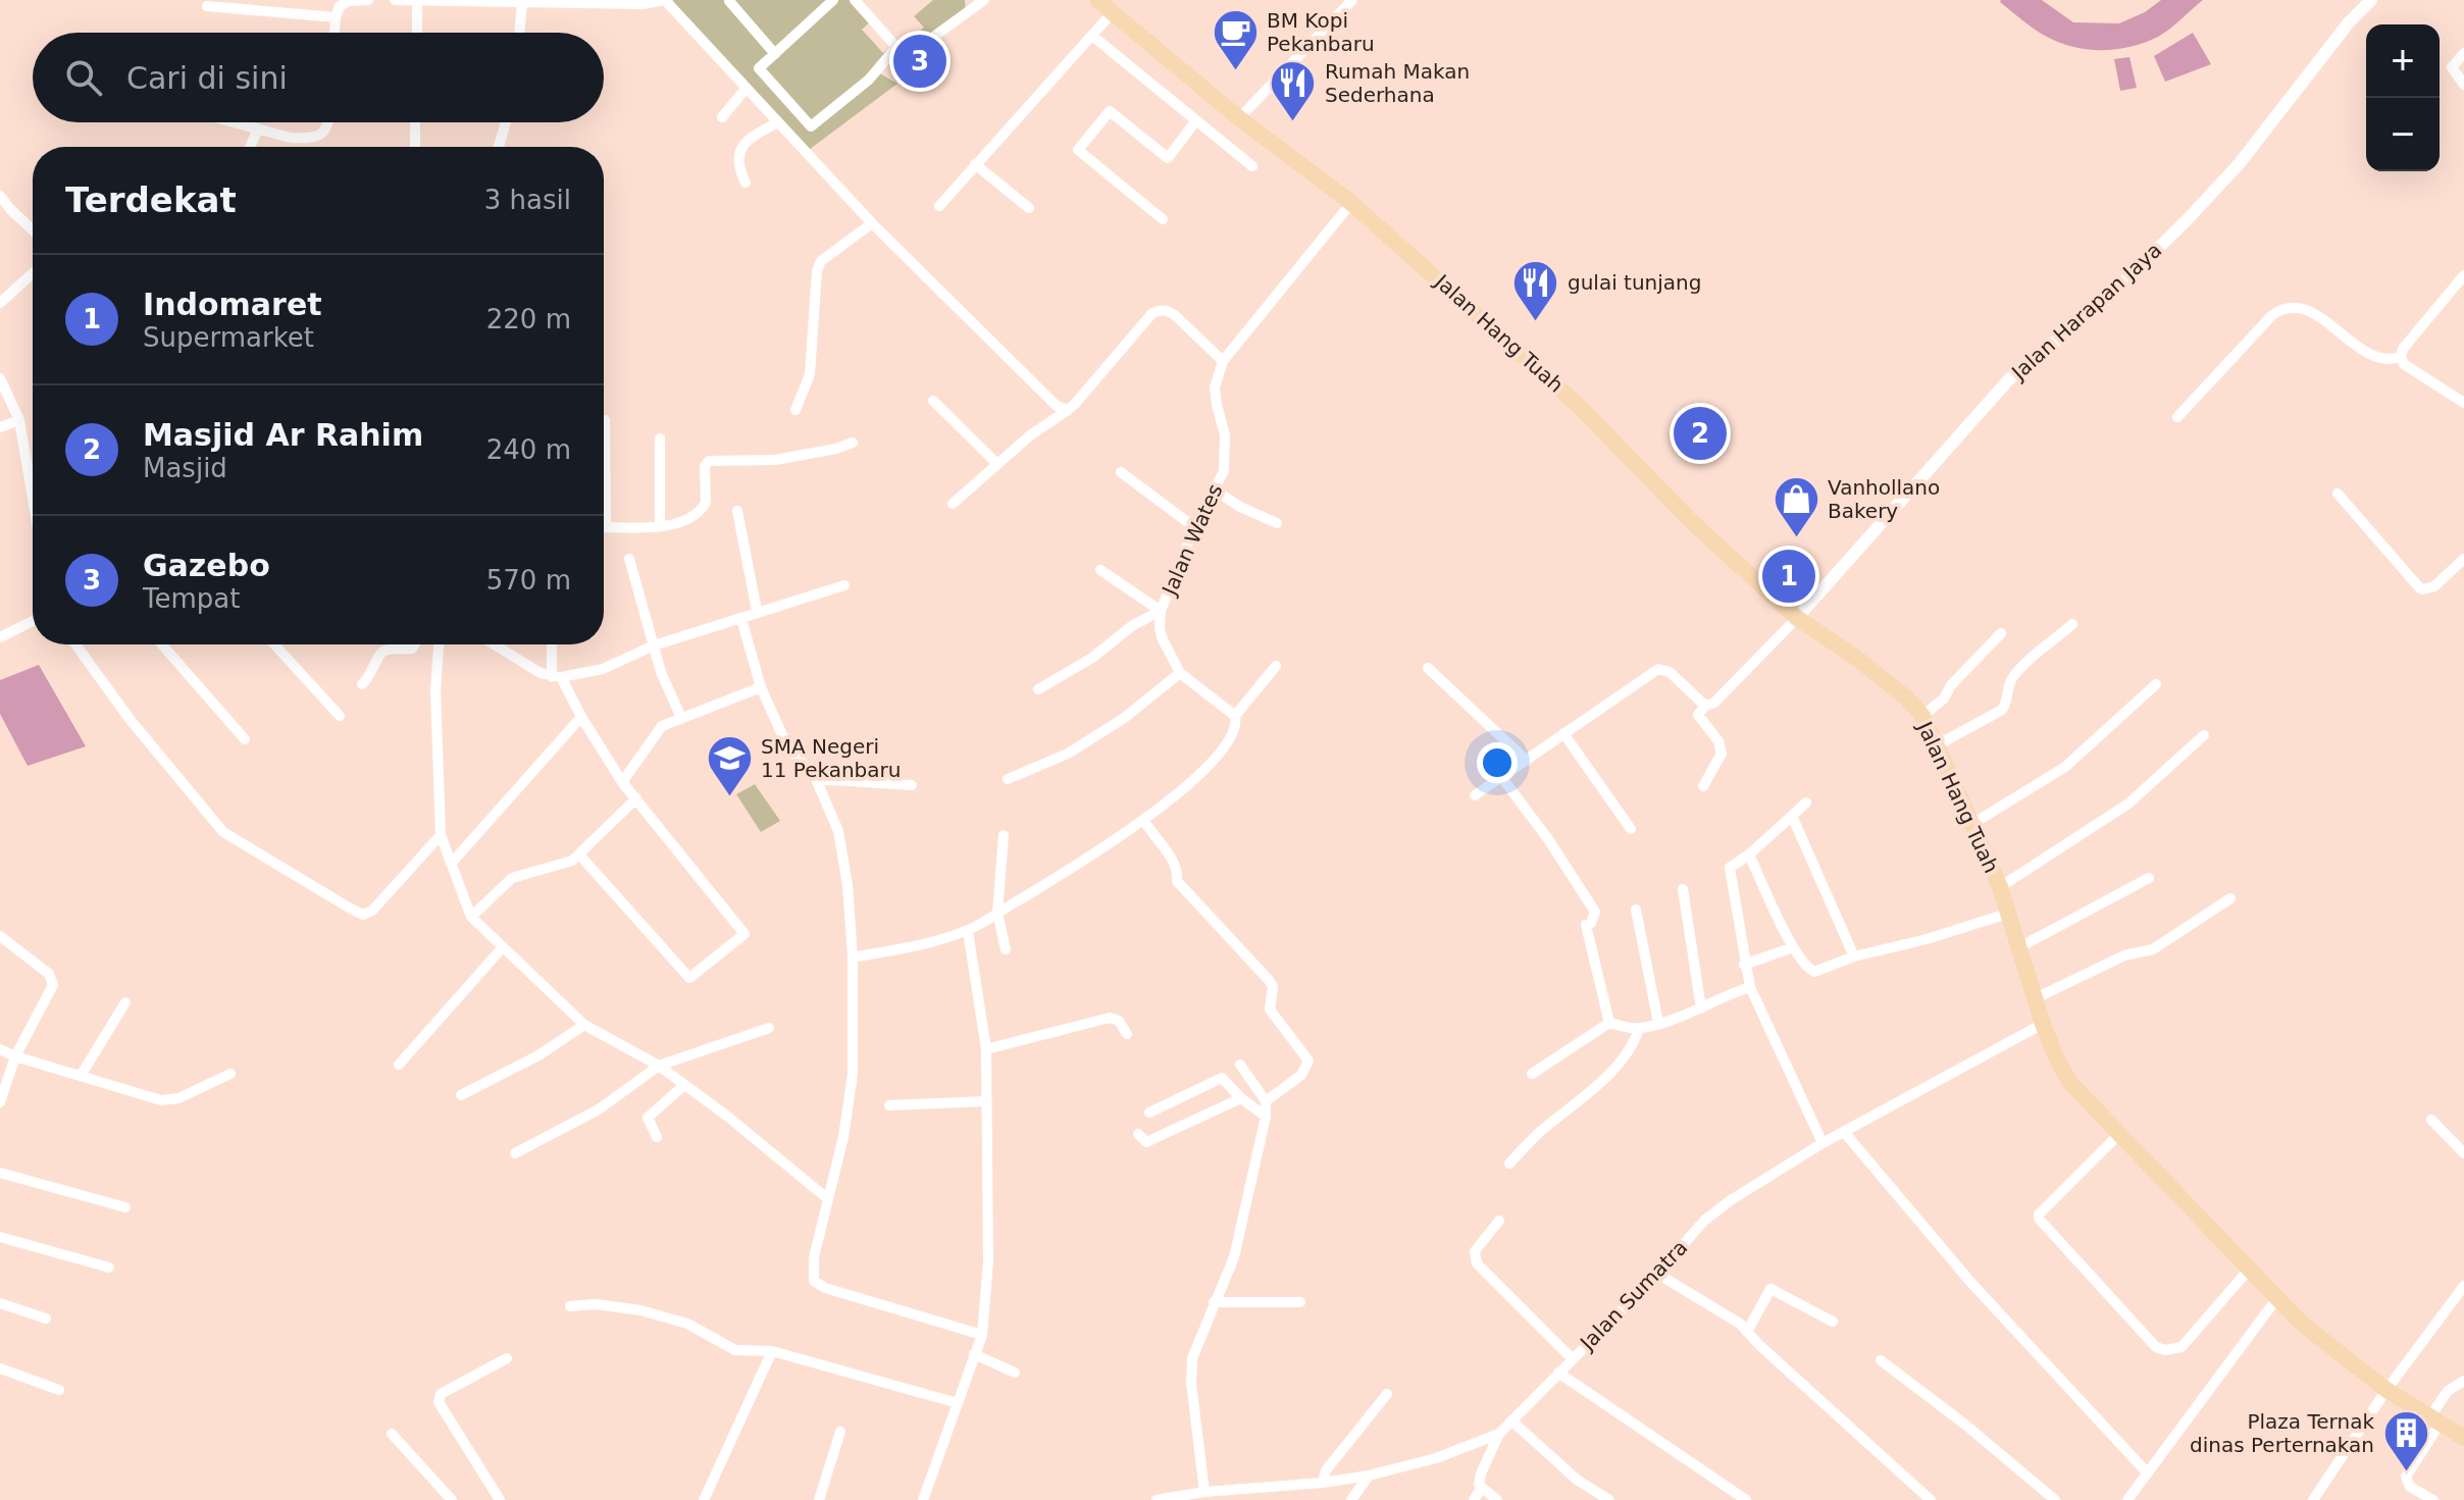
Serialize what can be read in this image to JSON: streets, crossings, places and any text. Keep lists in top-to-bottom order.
{
  "streets": {
    "main road": ["Jalan Hang Tuah"],
    "street": ["Jalan Harapan Jaya", "Jalan Wates", "Jalan Sumatra"]
  },
  "crossings": [
    ["Jalan Harapan Jaya", "Jalan Hang Tuah"],
    ["Jalan Hang Tuah", "Jalan Sumatra"]
  ],
  "places": {
    "cafe": ["BM Kopi Pekanbaru"],
    "restaurant": ["Rumah Makan Sederhana", "gulai tunjang"],
    "shop": ["Vanhollano Bakery"],
    "school or university": ["SMA Negeri 11 Pekanbaru"],
    "building": ["Plaza Ternak dinas Perternakan"]
  },
  "page": {
    "map_buttons": ["+", "−"],
    "pins": ["3", "2", "1"],
    "search": "Cari di sini",
    "heading": ["Terdekat", "3 hasil"],
    "list": [
      {
        "mark": "1",
        "name": "Indomaret",
        "note": "Supermarket",
        "value": "220 m"
      },
      {
        "mark": "2",
        "name": "Masjid Ar Rahim",
        "note": "Masjid",
        "value": "240 m"
      },
      {
        "mark": "3",
        "name": "Gazebo",
        "note": "Tempat",
        "value": "570 m"
      }
    ]
  }
}
